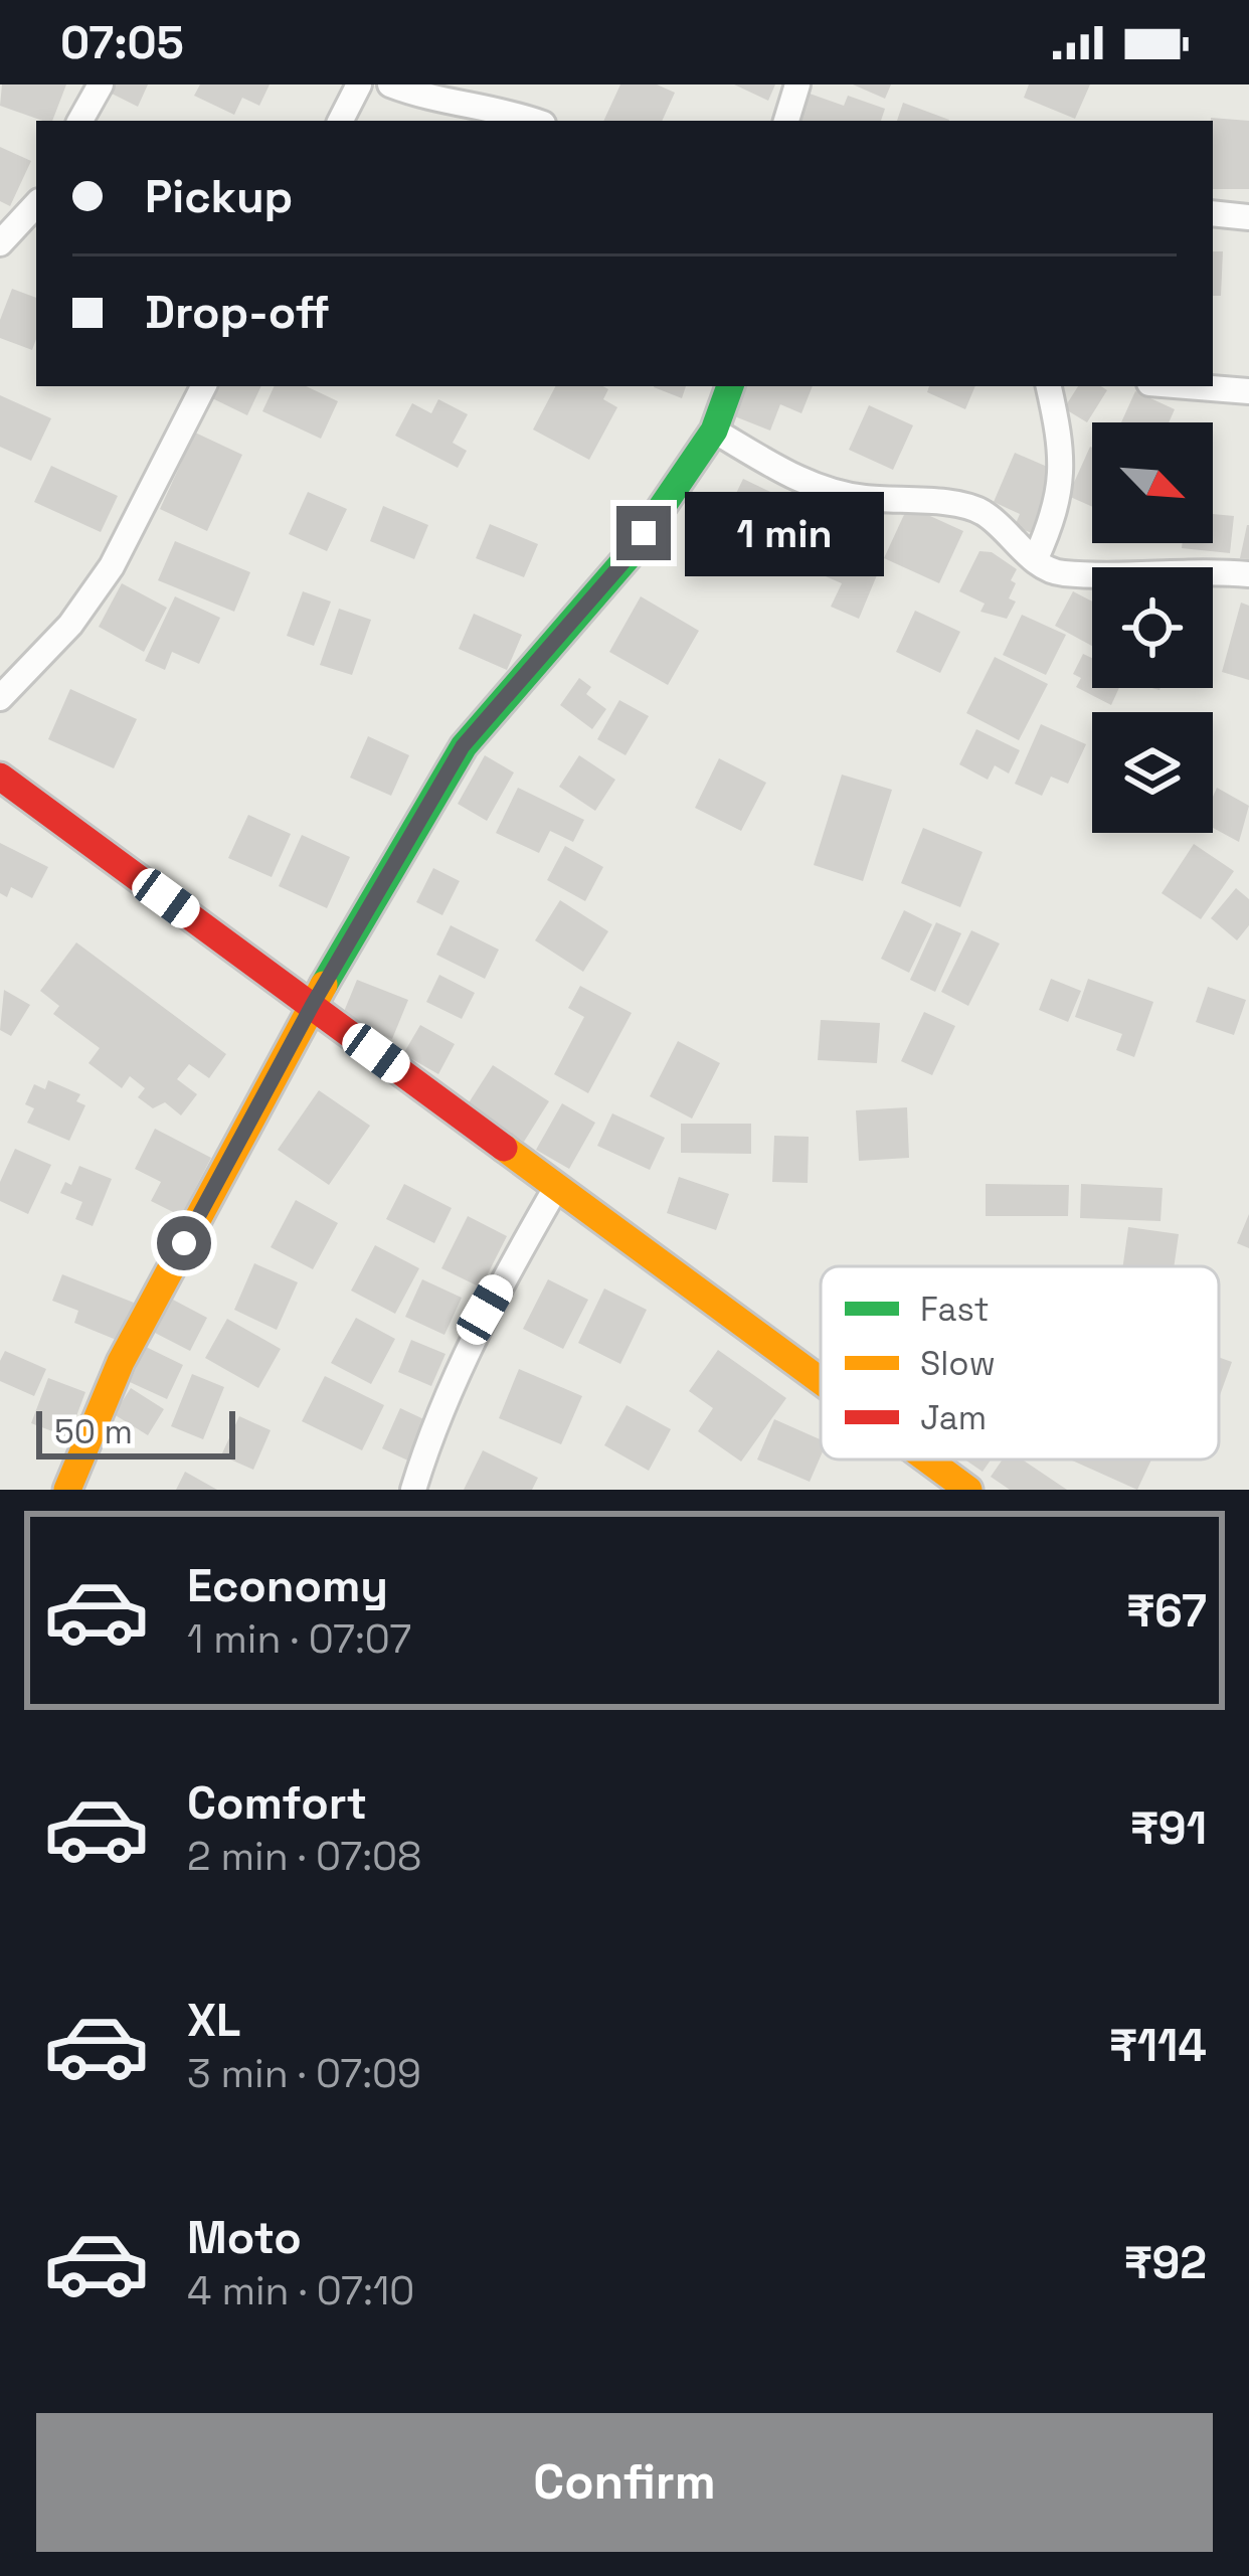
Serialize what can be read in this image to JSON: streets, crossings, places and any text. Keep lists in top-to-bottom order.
{
  "legend": ["Fast", "Slow", "Jam"],
  "scale_bar": "50 m",
  "north": "bottom right",
  "page": {
    "status": "07:05",
    "banner": ["Pickup", "Drop-off"],
    "bubble": "1 min",
    "scale": "50 m",
    "list": [
      {
        "name": "Economy",
        "note": "1 min · 07:07",
        "value": "₹67"
      },
      {
        "name": "Comfort",
        "note": "2 min · 07:08",
        "value": "₹91"
      },
      {
        "name": "XL",
        "note": "3 min · 07:09",
        "value": "₹114"
      },
      {
        "name": "Moto",
        "note": "4 min · 07:10",
        "value": "₹92"
      }
    ],
    "buttons": "Confirm"
  }
}
